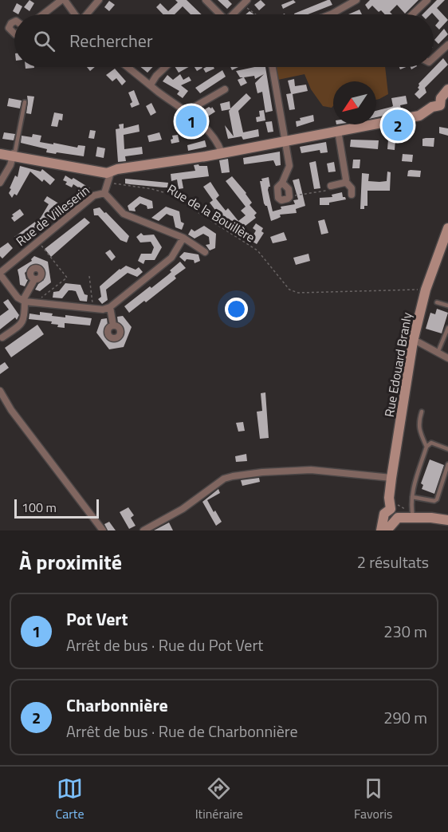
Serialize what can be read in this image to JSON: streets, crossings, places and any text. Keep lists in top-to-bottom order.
{
  "streets": {
    "street": ["Rue de Villeserin", "Rue Edouard Branly"],
    "path": ["Rue de la Bouillère"]
  },
  "crossings": [
    ["Rue de la Bouillère", "Rue Edouard Branly"]
  ],
  "scale_bar": "100 m",
  "north": "bottom left",
  "page": {
    "search": "Rechercher",
    "pins": ["1", "2"],
    "scale": "100 m",
    "heading": ["À proximité", "2 résultats"],
    "list": [
      {
        "mark": "1",
        "name": "Pot Vert",
        "note": "Arrêt de bus · Rue du Pot Vert",
        "value": "230 m"
      },
      {
        "mark": "2",
        "name": "Charbonnière",
        "note": "Arrêt de bus · Rue de Charbonnière",
        "value": "290 m"
      }
    ],
    "nav": ["Carte", "Itinéraire", "Favoris"]
  }
}
